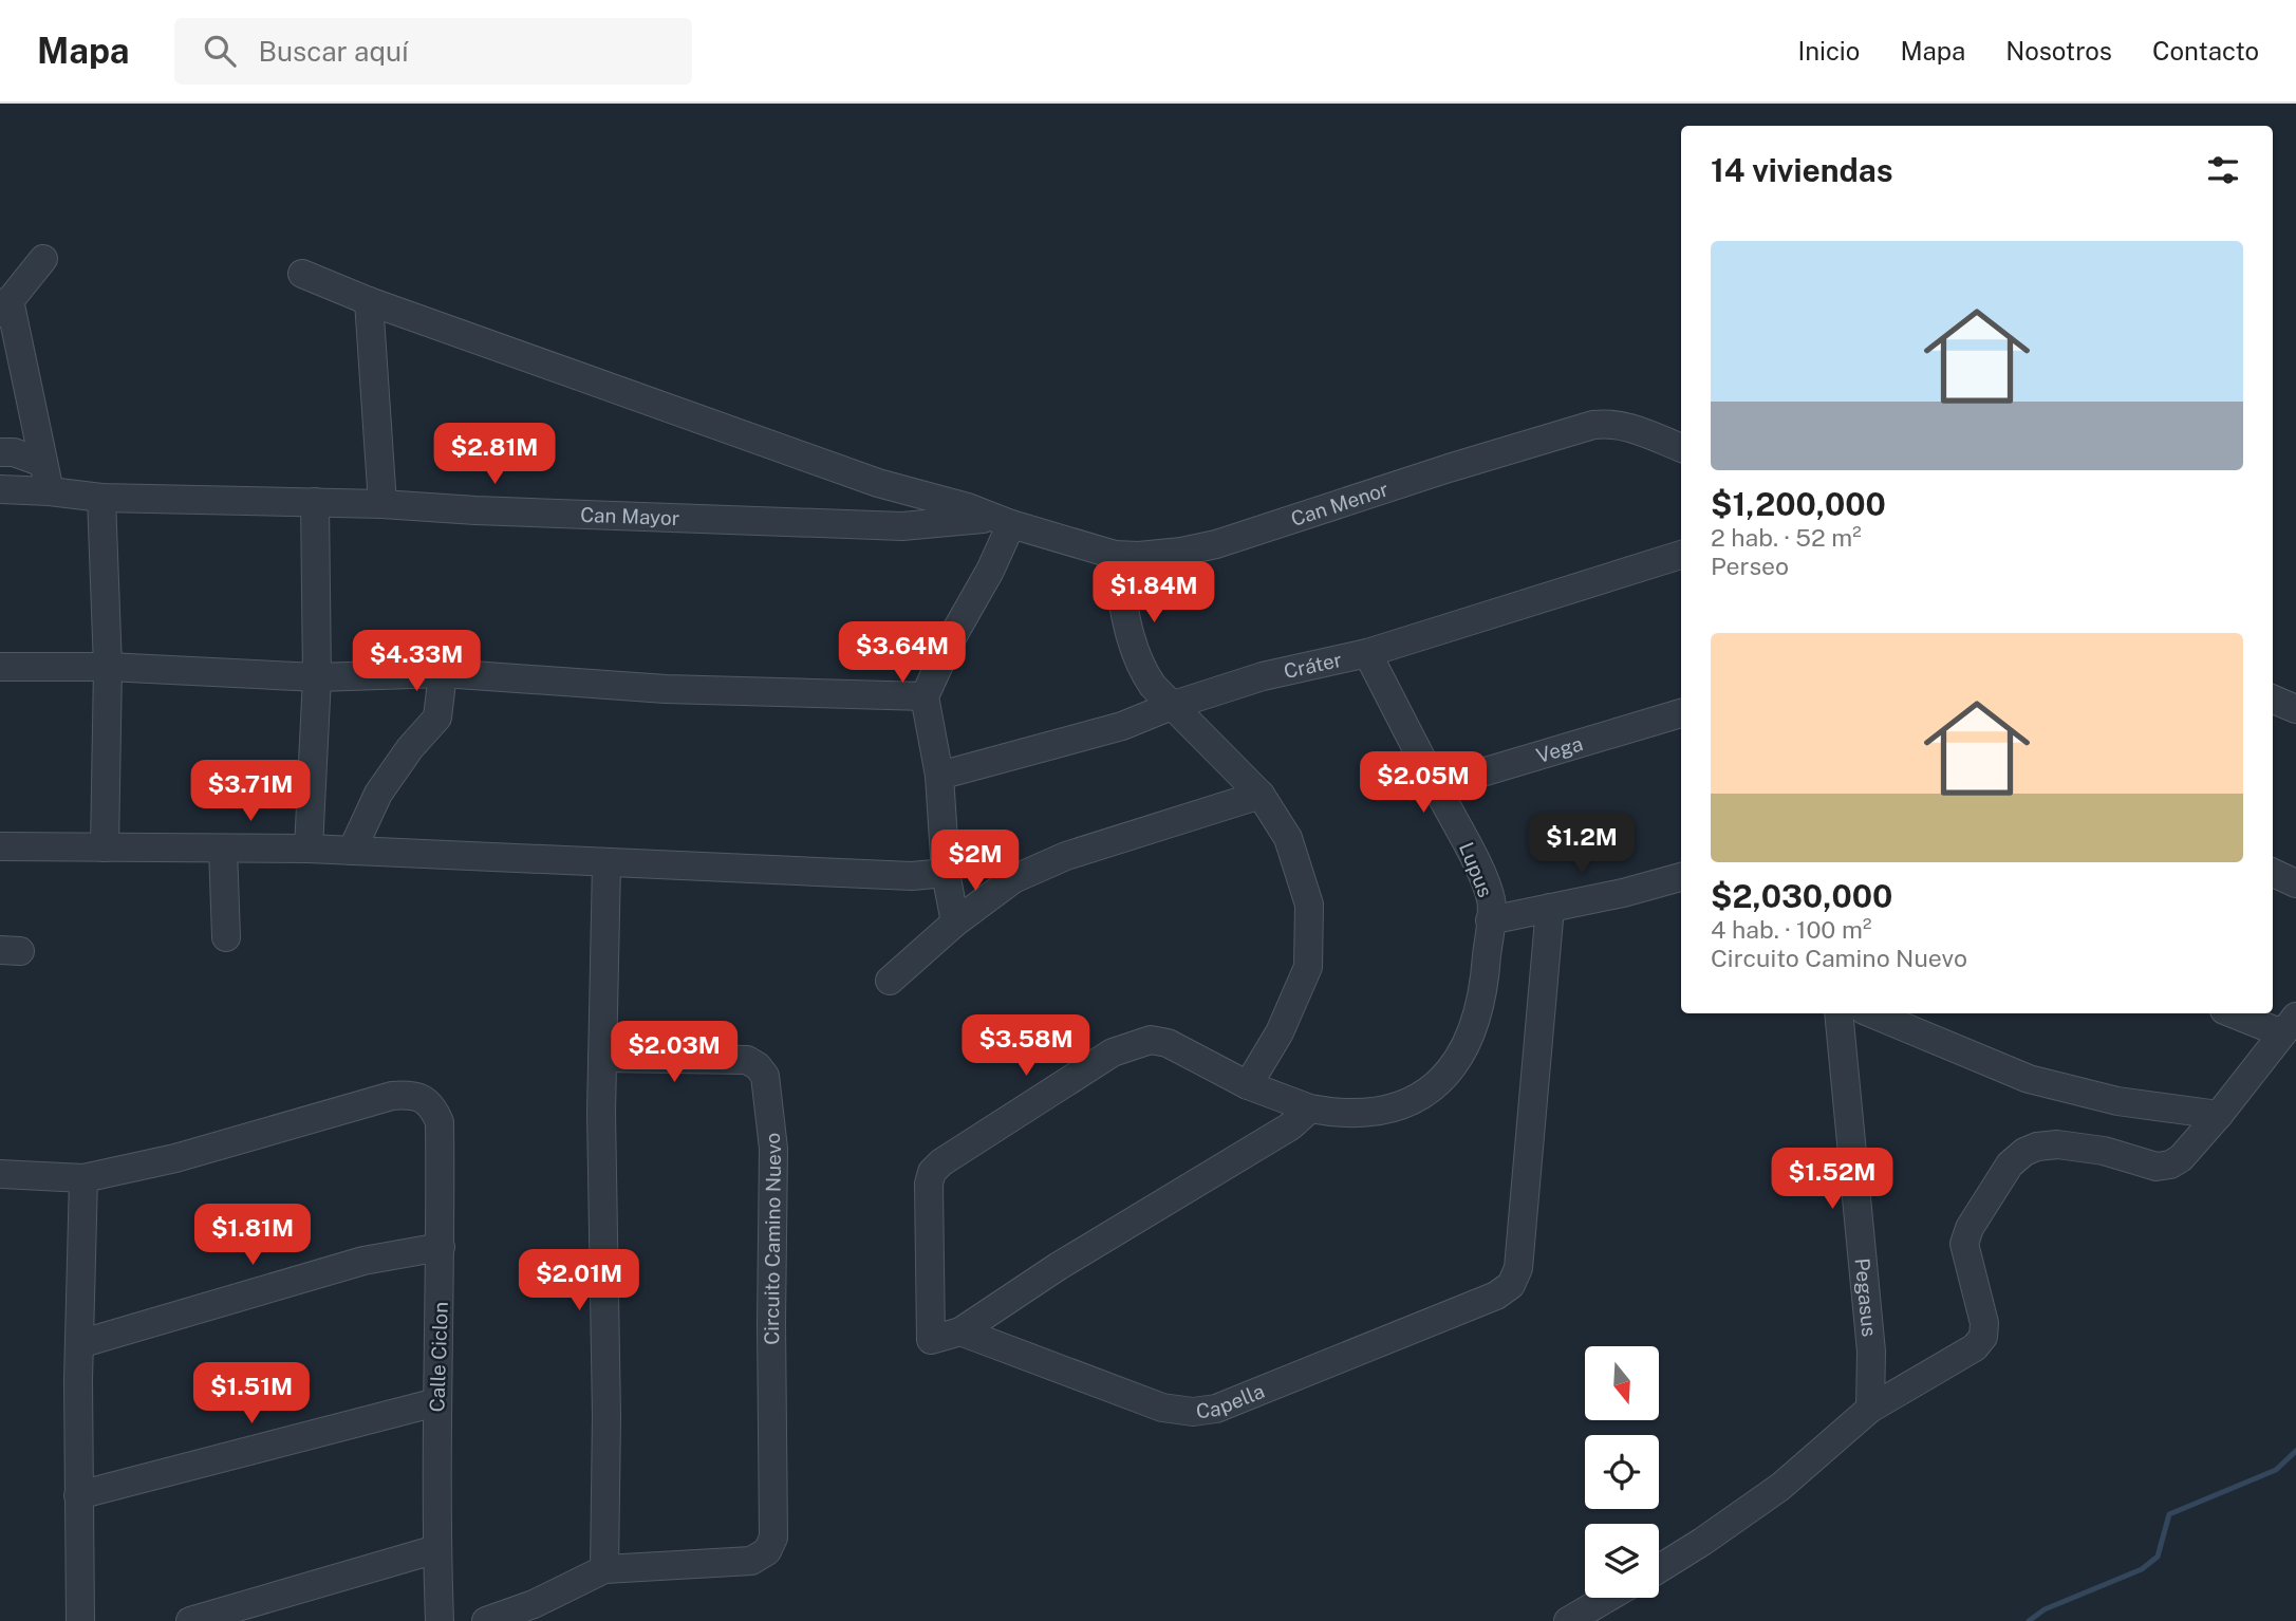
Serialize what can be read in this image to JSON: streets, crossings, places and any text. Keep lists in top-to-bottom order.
{
  "streets": {
    "street": [
      "Can Menor",
      "Can Mayor",
      "Cráter",
      "Vega",
      "Lupus",
      "Circuito Camino Nuevo",
      "Pegasus",
      "Calle Ciclon",
      "Capella"
    ]
  },
  "crossings": [
    ["Can Menor", "Can Mayor"],
    ["Cráter", "Lupus"],
    ["Vega", "Lupus"],
    ["Lupus", "Capella"]
  ],
  "north": "bottom",
  "page": {
    "header": "Mapa",
    "search": "Buscar aquí",
    "nav": [
      "Inicio",
      "Mapa",
      "Nosotros",
      "Contacto"
    ],
    "heading": "14 viviendas",
    "list": [
      {
        "name": "$1,200,000",
        "note": "2 hab. · 52 m² · Perseo"
      },
      {
        "name": "$2,030,000",
        "note": "4 hab. · 100 m² · Circuito Camino Nuevo"
      }
    ],
    "price": [
      "$2.81M",
      "$1.84M",
      "$3.64M",
      "$4.33M",
      "$2.05M",
      "$3.71M",
      "$1.2M",
      "$2M",
      "$3.58M",
      "$2.03M",
      "$1.52M",
      "$1.81M",
      "$2.01M",
      "$1.51M"
    ]
  }
}
